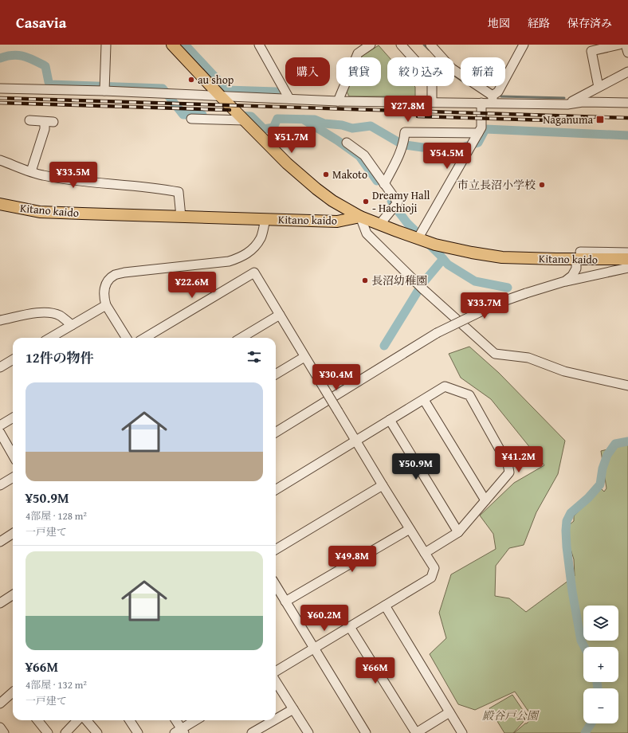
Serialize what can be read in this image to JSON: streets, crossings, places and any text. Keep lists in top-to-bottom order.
{
  "streets": {
    "main road": ["Kitano kaido"]
  },
  "parks": ["殿谷戸公園"],
  "places": {
    "other": [
      "au shop",
      "Makoto",
      "市立長沼小学校",
      "Dreamy Hall - Hachioji",
      "長沼幼稚園"
    ],
    "transit": ["Naganuma"]
  },
  "page": {
    "header": "Casavia",
    "nav": ["地図", "経路", "保存済み"],
    "chip": [
      "購入",
      "賃貸",
      "絞り込み",
      "新着"
    ],
    "price": [
      "¥27.8M",
      "¥51.7M",
      "¥54.5M",
      "¥33.5M",
      "¥22.6M",
      "¥33.7M",
      "¥30.4M",
      "¥41.2M",
      "¥50.9M",
      "¥49.8M",
      "¥60.2M",
      "¥66M"
    ],
    "heading": "12件の物件",
    "list": [
      {
        "name": "¥50.9M",
        "note": "4部屋 · 128 m² · 一戸建て"
      },
      {
        "name": "¥66M",
        "note": "4部屋 · 132 m² · 一戸建て"
      }
    ],
    "map_buttons": ["+", "−"]
  }
}
